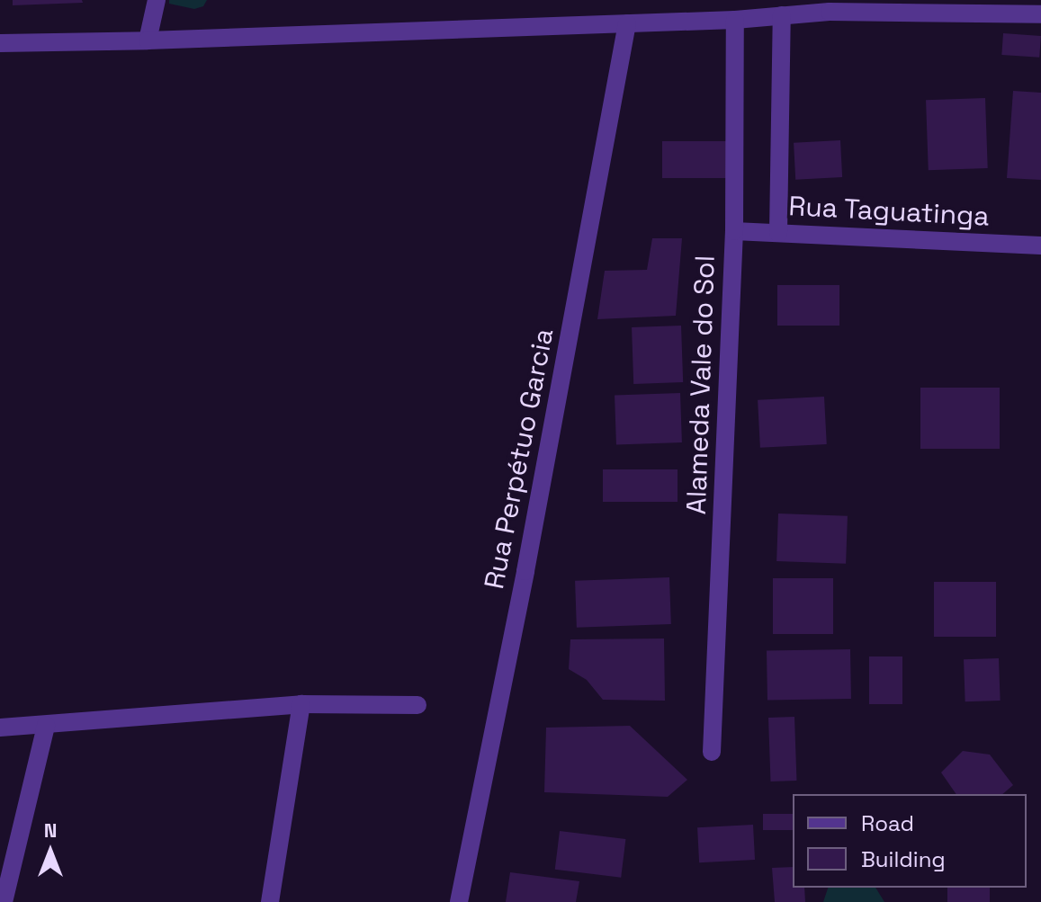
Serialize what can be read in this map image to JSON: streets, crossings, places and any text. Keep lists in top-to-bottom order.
{
  "streets": {
    "street": ["Rua Taguatinga", "Alameda Vale do Sol", "Rua Perpétuo Garcia"]
  },
  "crossings": [
    ["Rua Taguatinga", "Alameda Vale do Sol"]
  ],
  "legend": ["Road", "Building"],
  "north": "top"
}
